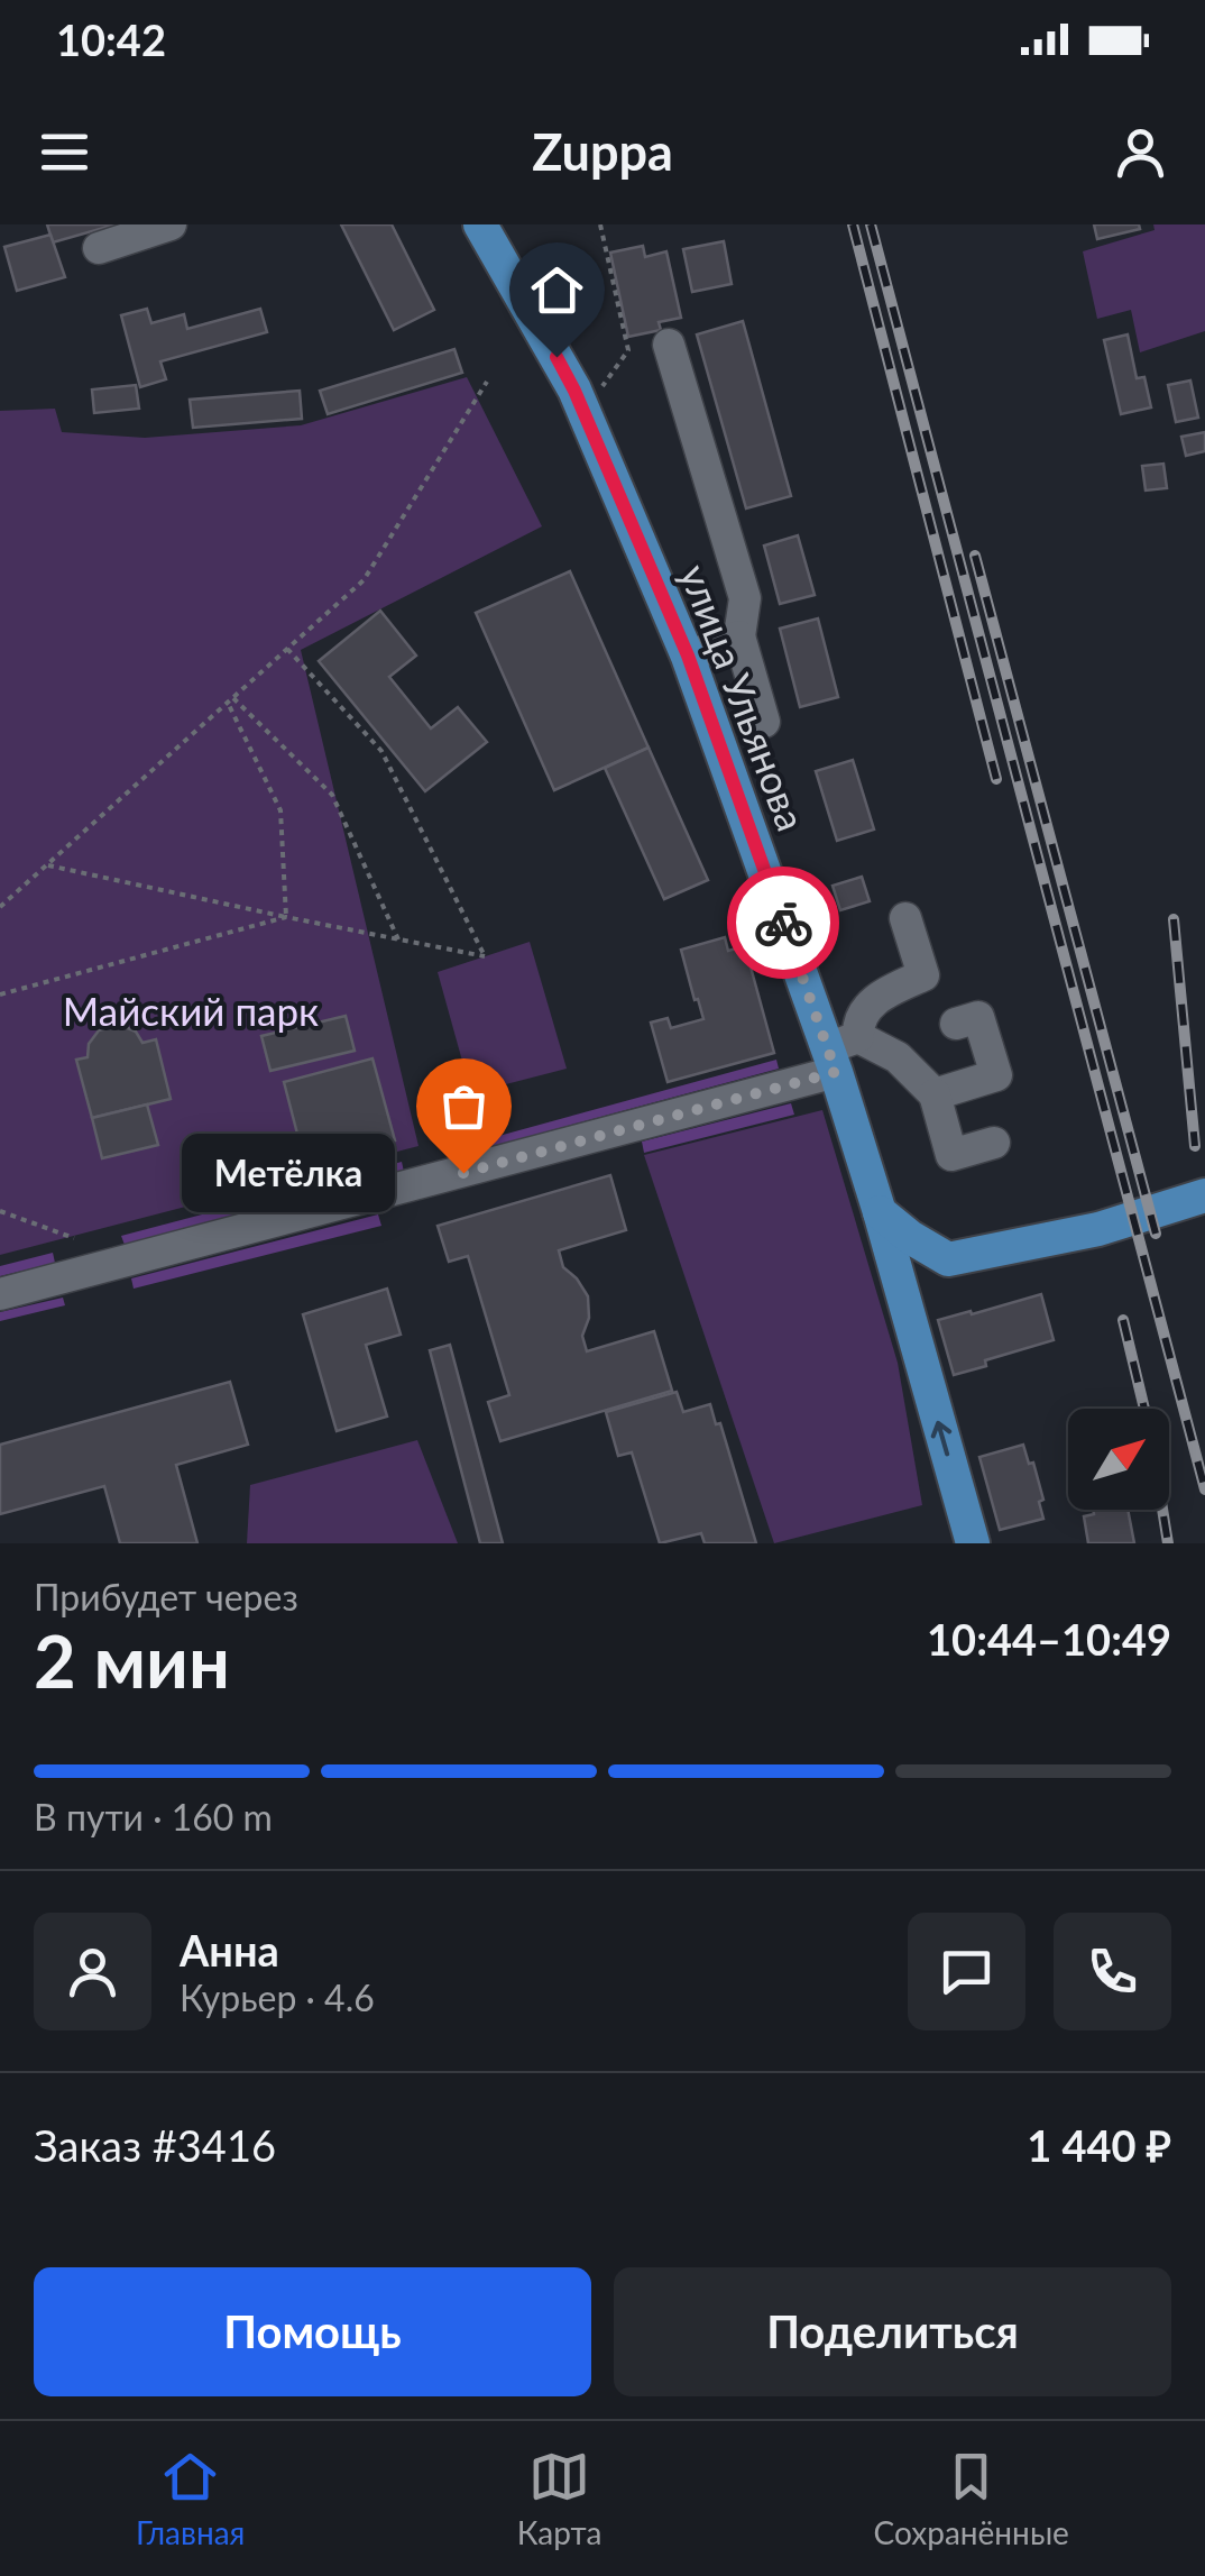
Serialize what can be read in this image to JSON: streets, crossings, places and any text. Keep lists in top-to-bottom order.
{
  "streets": {
    "main road": ["улица Ульянова"]
  },
  "parks": ["Майский парк"],
  "places": ["Метёлка"],
  "north": "top right",
  "page": {
    "status": "10:42",
    "header": "Zuppa",
    "bubble": "Метёлка",
    "heading": ["2 мин", "Прибудет через", "10:44–10:49"],
    "panel": [
      "Анна",
      "Курьер · 4.6",
      "Заказ #3416",
      "1 440 ₽"
    ],
    "bar": "В пути · 160 m",
    "buttons": ["Помощь", "Поделиться"],
    "tabs": ["Главная", "Карта", "Сохранённые"]
  }
}
